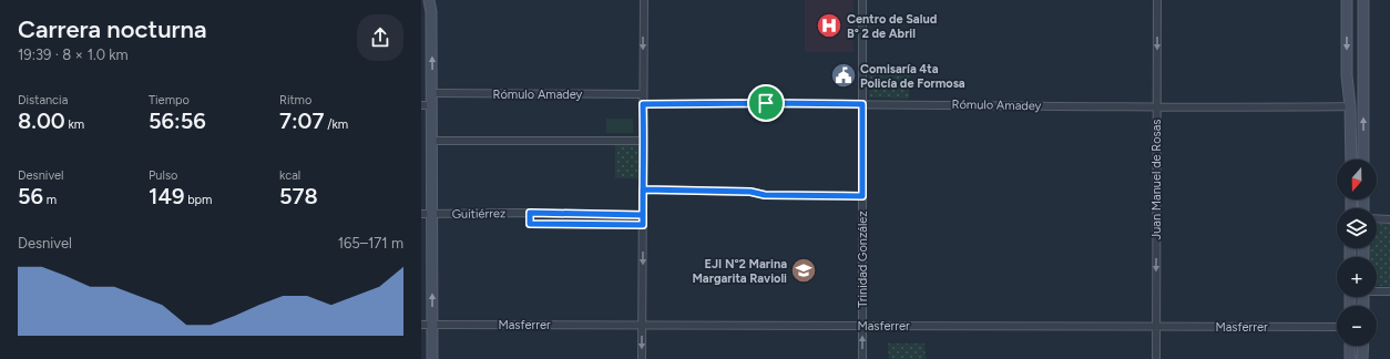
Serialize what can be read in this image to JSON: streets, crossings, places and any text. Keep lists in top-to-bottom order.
{
  "streets": {
    "street": [
      "Rómulo Amadey",
      "Juan Manuel de Rosas",
      "Guitiérrez",
      "Trinidad González",
      "Masferrer"
    ]
  },
  "crossings": [
    ["Rómulo Amadey", "Juan Manuel de Rosas"],
    ["Rómulo Amadey", "Trinidad González"],
    ["Juan Manuel de Rosas", "Masferrer"],
    ["Trinidad González", "Masferrer"]
  ],
  "one_way": ["Juan Manuel de Rosas"],
  "places": {
    "hospital": ["Centro de Salud B° 2 de Abril"],
    "public building": ["Comisaría 4ta Policía de Formosa"],
    "school or university": ["EJI N°2 Marina Margarita Ravioli"]
  },
  "north": "bottom",
  "page": {
    "heading": ["Carrera nocturna", "19:39 · 8 × 1.0 km"],
    "stats": [
      ["Distancia", "8.00 km"],
      ["Tiempo", "56:56"],
      ["Ritmo", "7:07 /km"],
      ["Desnivel", "56 m"],
      ["Pulso", "149 bpm"],
      ["kcal", "578"]
    ],
    "map_buttons": ["+", "−"],
    "chart": ["Desnivel", "165–171 m"]
  }
}
